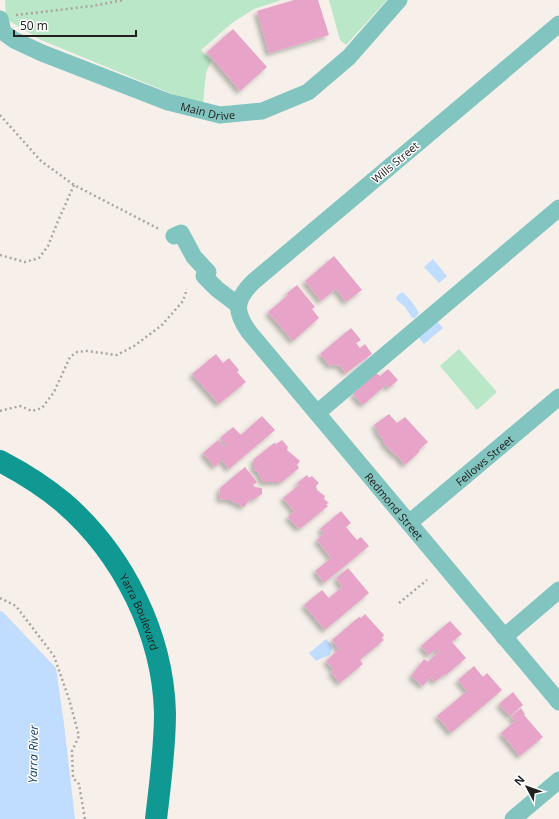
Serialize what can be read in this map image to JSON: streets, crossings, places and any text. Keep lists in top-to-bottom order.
{
  "streets": {
    "main road": ["Yarra Boulevard"],
    "street": [
      "Main Drive",
      "Wills Street",
      "Fellows Street",
      "Redmond Street"
    ]
  },
  "crossings": [
    ["Wills Street", "Redmond Street"],
    ["Fellows Street", "Redmond Street"]
  ],
  "water": ["Yarra River"],
  "scale_bar": "50 m",
  "north": "top left"
}
